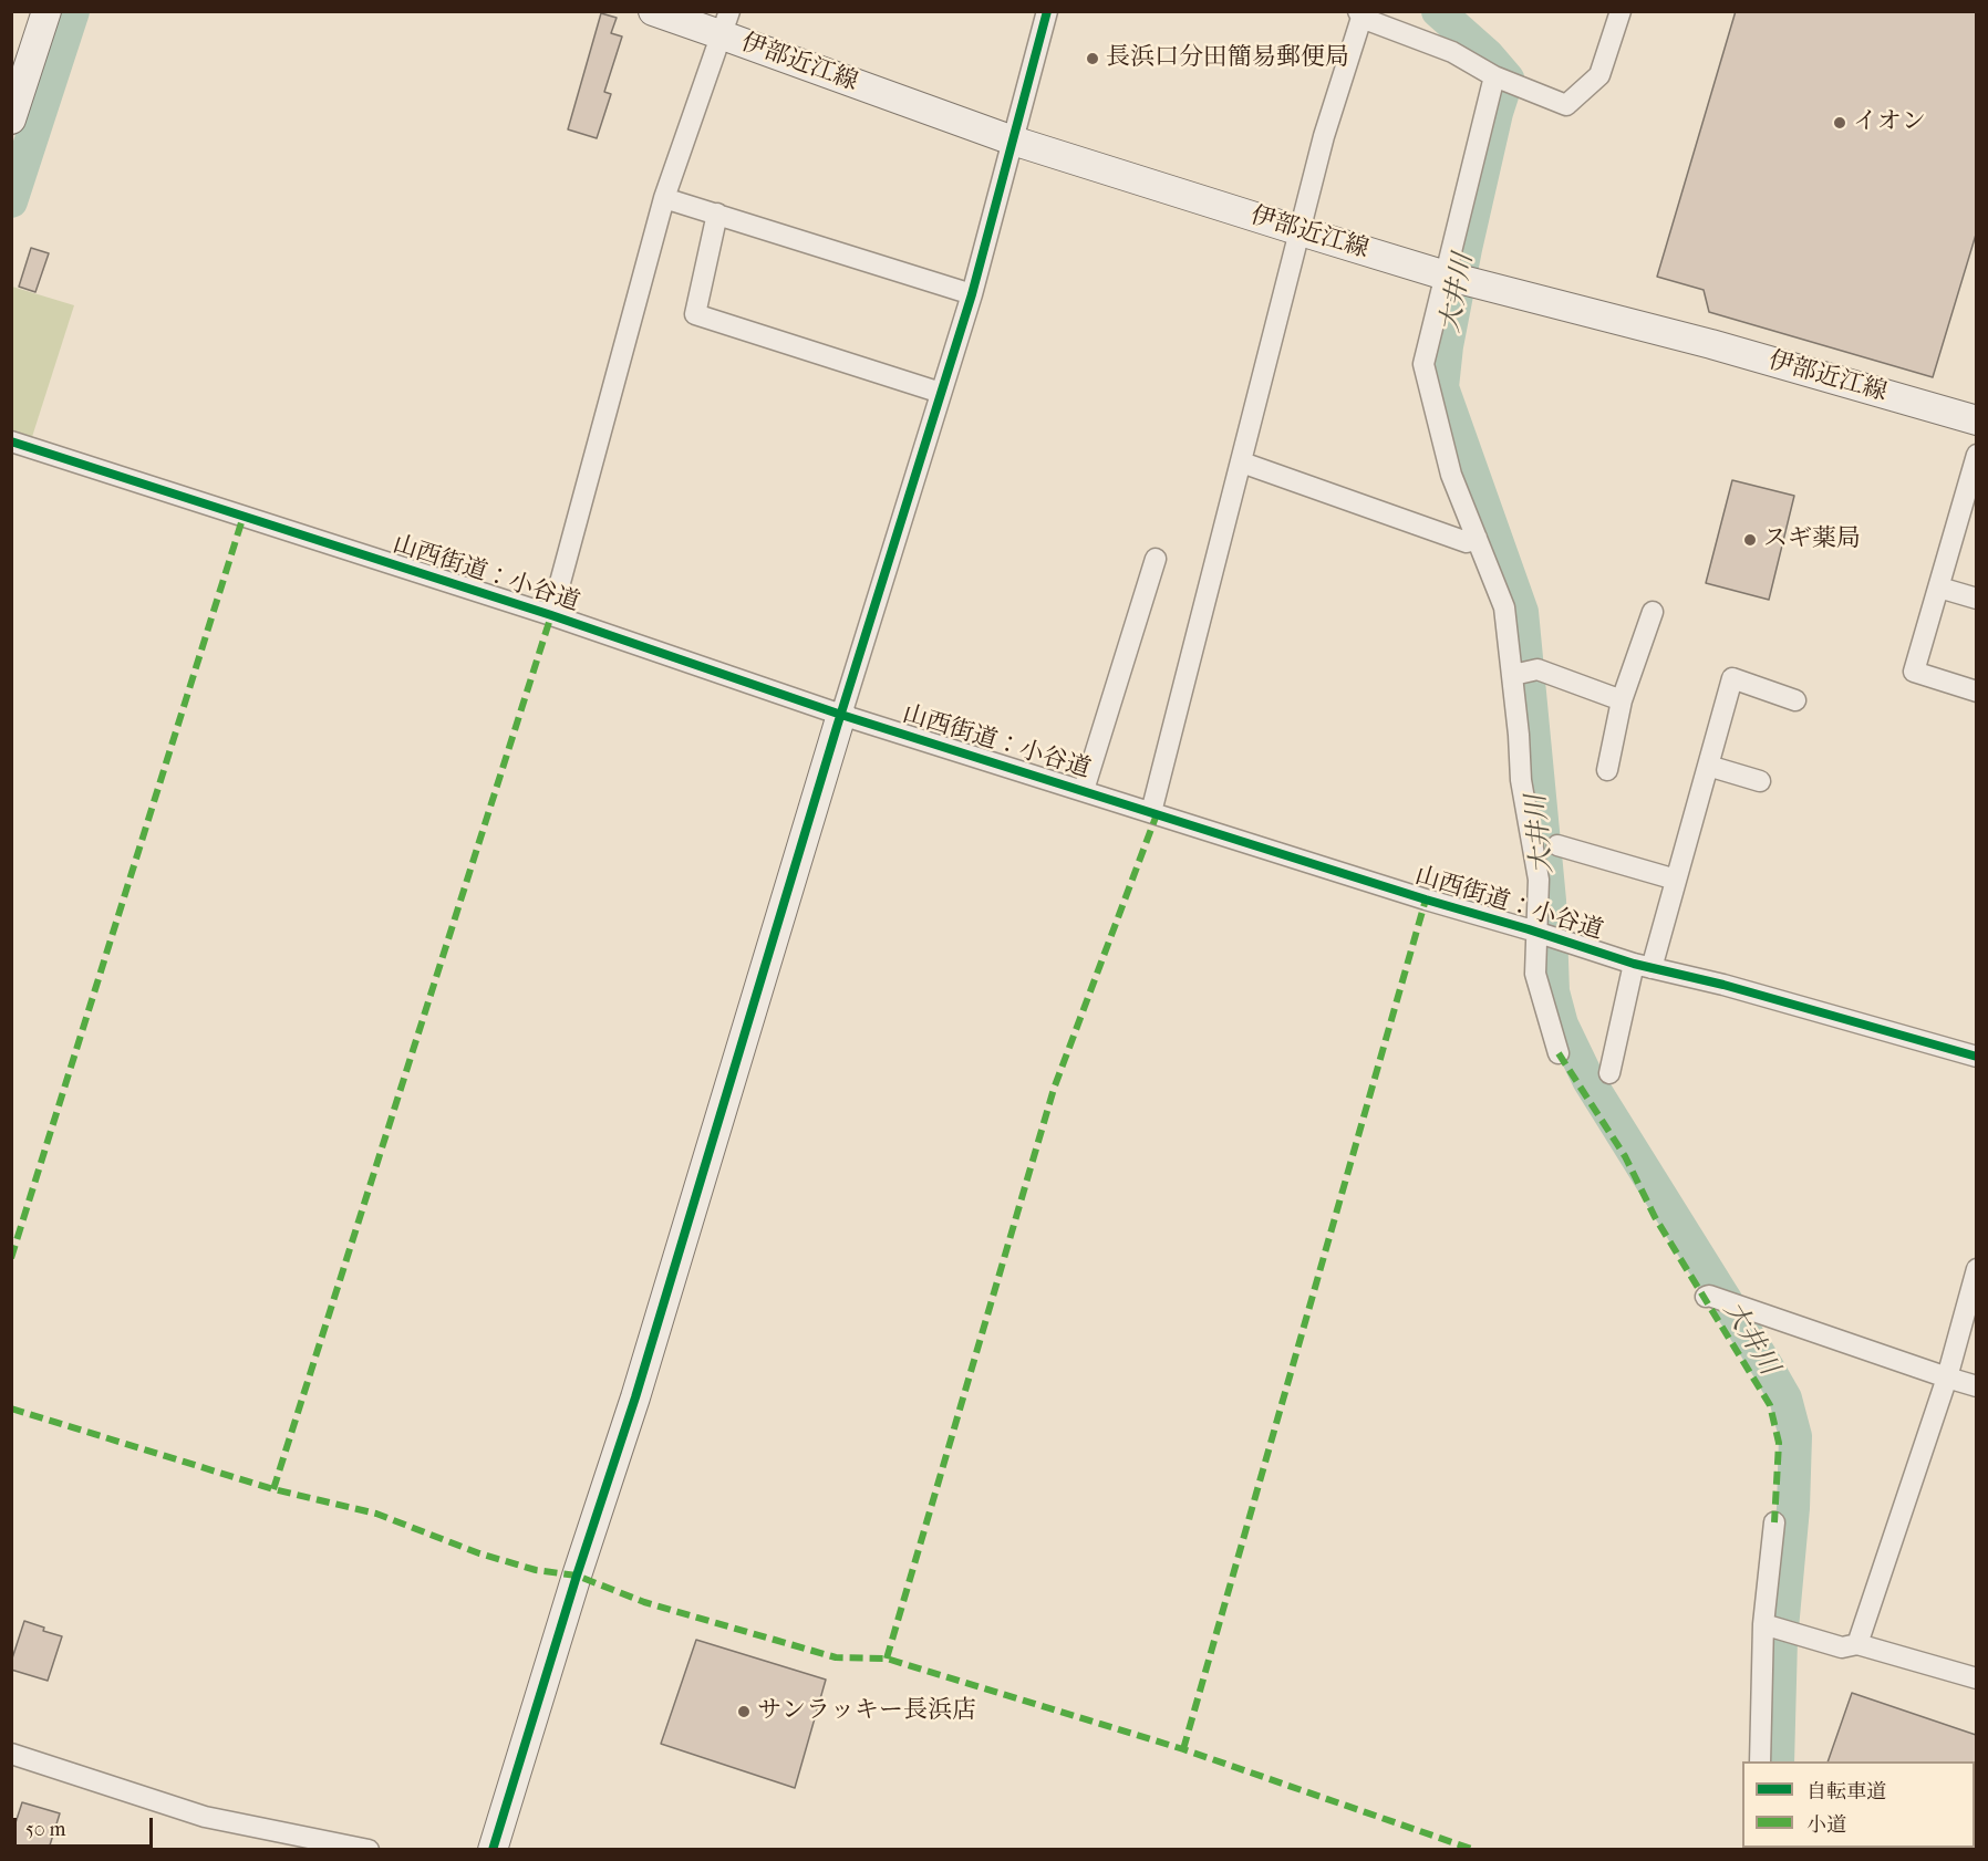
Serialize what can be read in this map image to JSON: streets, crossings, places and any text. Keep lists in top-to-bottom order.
{
  "streets": {
    "main road": ["伊部近江線"],
    "street": ["山西街道：小谷道"]
  },
  "water": ["大井川"],
  "places": [
    "長浜口分田簡易郵便局",
    "イオン",
    "スギ薬局",
    "サンラッキー長浜店"
  ],
  "legend": ["自転車道", "小道"],
  "scale_bar": "50 m"
}
